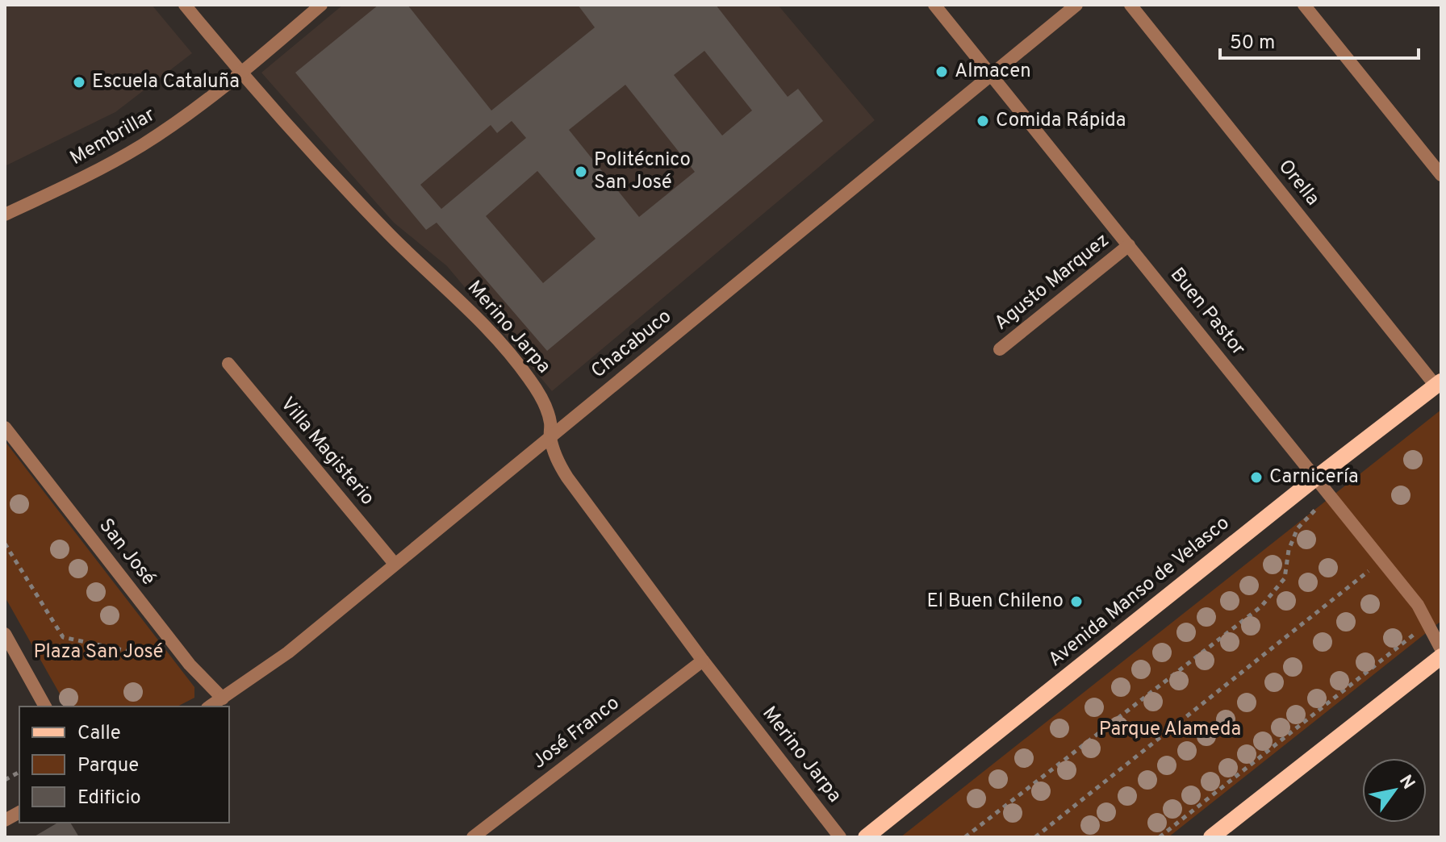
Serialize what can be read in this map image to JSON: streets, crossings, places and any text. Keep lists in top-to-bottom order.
{
  "streets": {
    "main road": ["Avenida Manso de Velasco"],
    "street": [
      "Membrillar",
      "Orella",
      "Agusto Marquez",
      "Buen Pastor",
      "Merino Jarpa",
      "Chacabuco",
      "Villa Magisterio",
      "San José",
      "José Franco"
    ]
  },
  "crossings": [
    ["Membrillar", "Merino Jarpa"],
    ["Orella", "Avenida Manso de Velasco"],
    ["Agusto Marquez", "Buen Pastor"],
    ["Buen Pastor", "Chacabuco"],
    ["Buen Pastor", "Avenida Manso de Velasco"],
    ["Merino Jarpa", "Chacabuco"],
    ["Merino Jarpa", "José Franco"],
    ["Chacabuco", "Villa Magisterio"],
    ["Chacabuco", "San José"]
  ],
  "parks": ["Plaza San José", "Parque Alameda"],
  "places": [
    "Almacen",
    "Escuela Cataluña",
    "Comida Rápida",
    "Politécnico San José",
    "Carnicería",
    "El Buen Chileno"
  ],
  "legend": ["Calle", "Parque", "Edificio"],
  "scale_bar": "50 m",
  "north": "top right"
}
